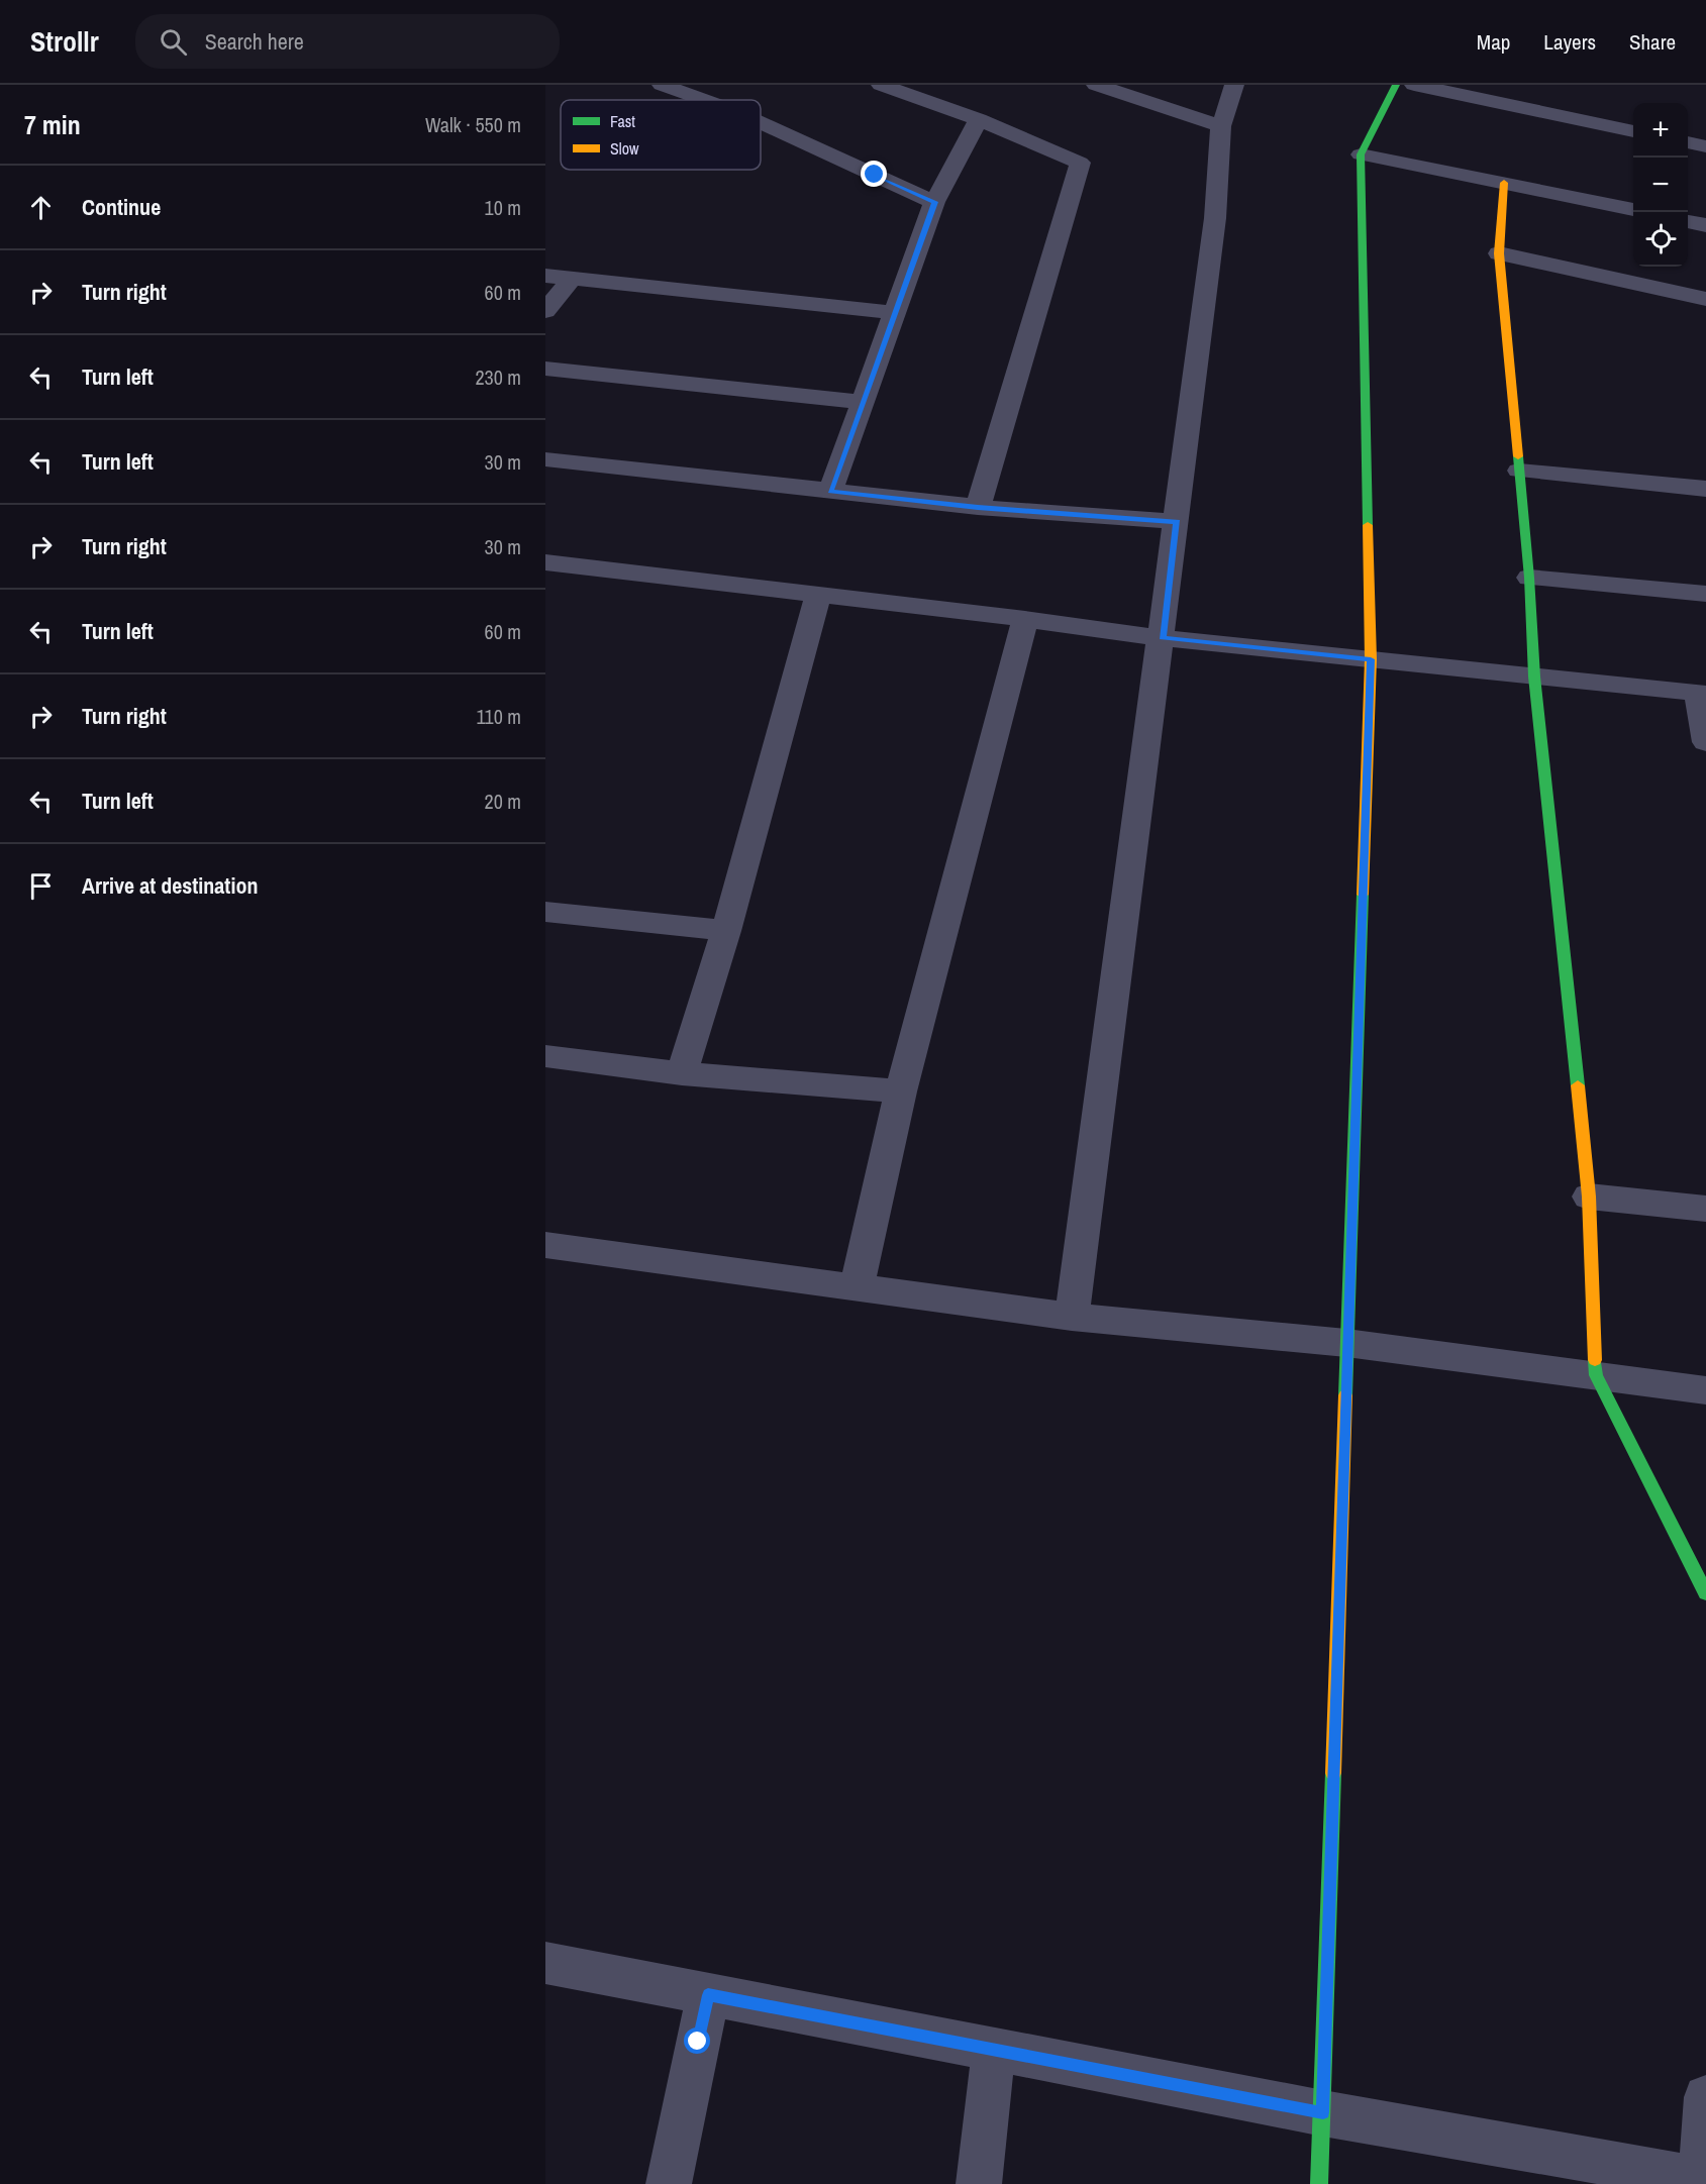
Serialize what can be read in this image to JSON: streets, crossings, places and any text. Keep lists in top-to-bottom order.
{
  "legend": ["Fast", "Slow"],
  "page": {
    "header": "Strollr",
    "search": "Search here",
    "nav": ["Map", "Layers", "Share"],
    "heading": ["7 min", "Walk · 550 m"],
    "map_buttons": ["+", "−"],
    "list": [
      ["Continue", "10 m"],
      ["Turn right", "60 m"],
      ["Turn left", "230 m"],
      ["Turn left", "30 m"],
      ["Turn right", "30 m"],
      ["Turn left", "60 m"],
      ["Turn right", "110 m"],
      ["Turn left", "20 m"],
      "Arrive at destination"
    ]
  }
}
